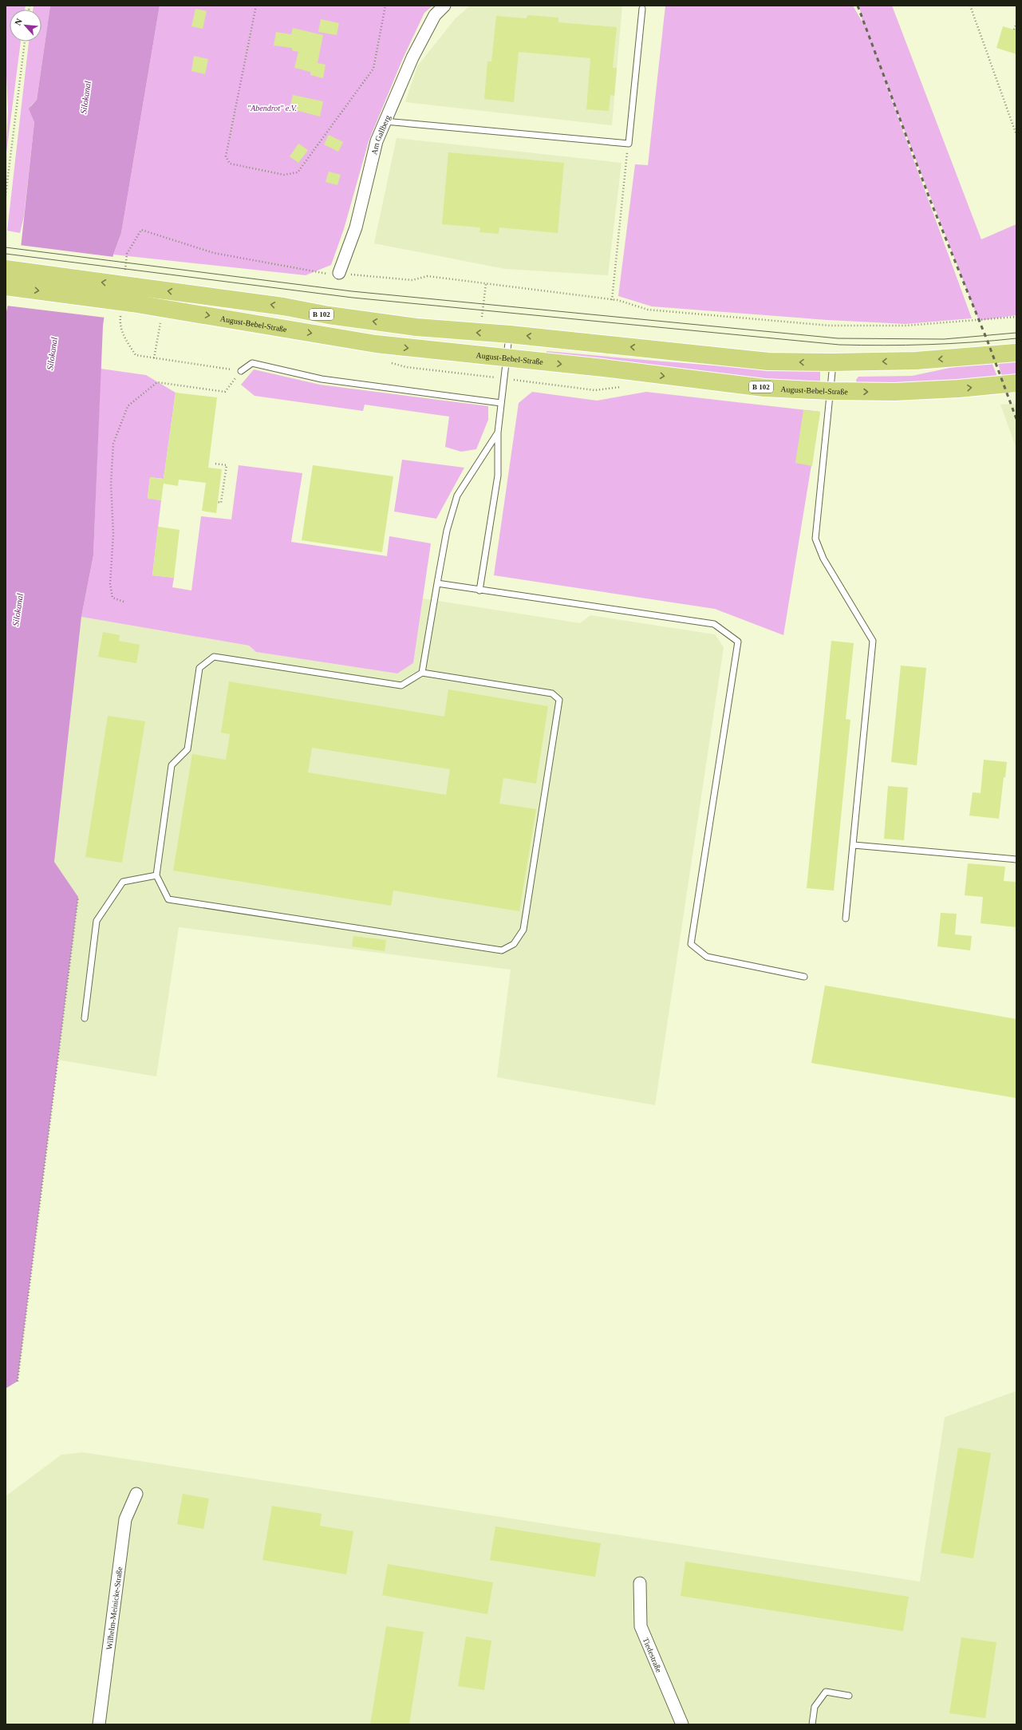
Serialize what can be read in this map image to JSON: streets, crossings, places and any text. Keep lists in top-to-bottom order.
{
  "streets": {
    "main road": ["B 102", "August-Bebel-Straße"],
    "street": ["Am Gallberg", "Wilhelm-Meinicke-Straße", "Tiedestraße"]
  },
  "water": ["Silokanal"],
  "parks": ["\"Abendrot\" e.V."],
  "north": "top left"
}
